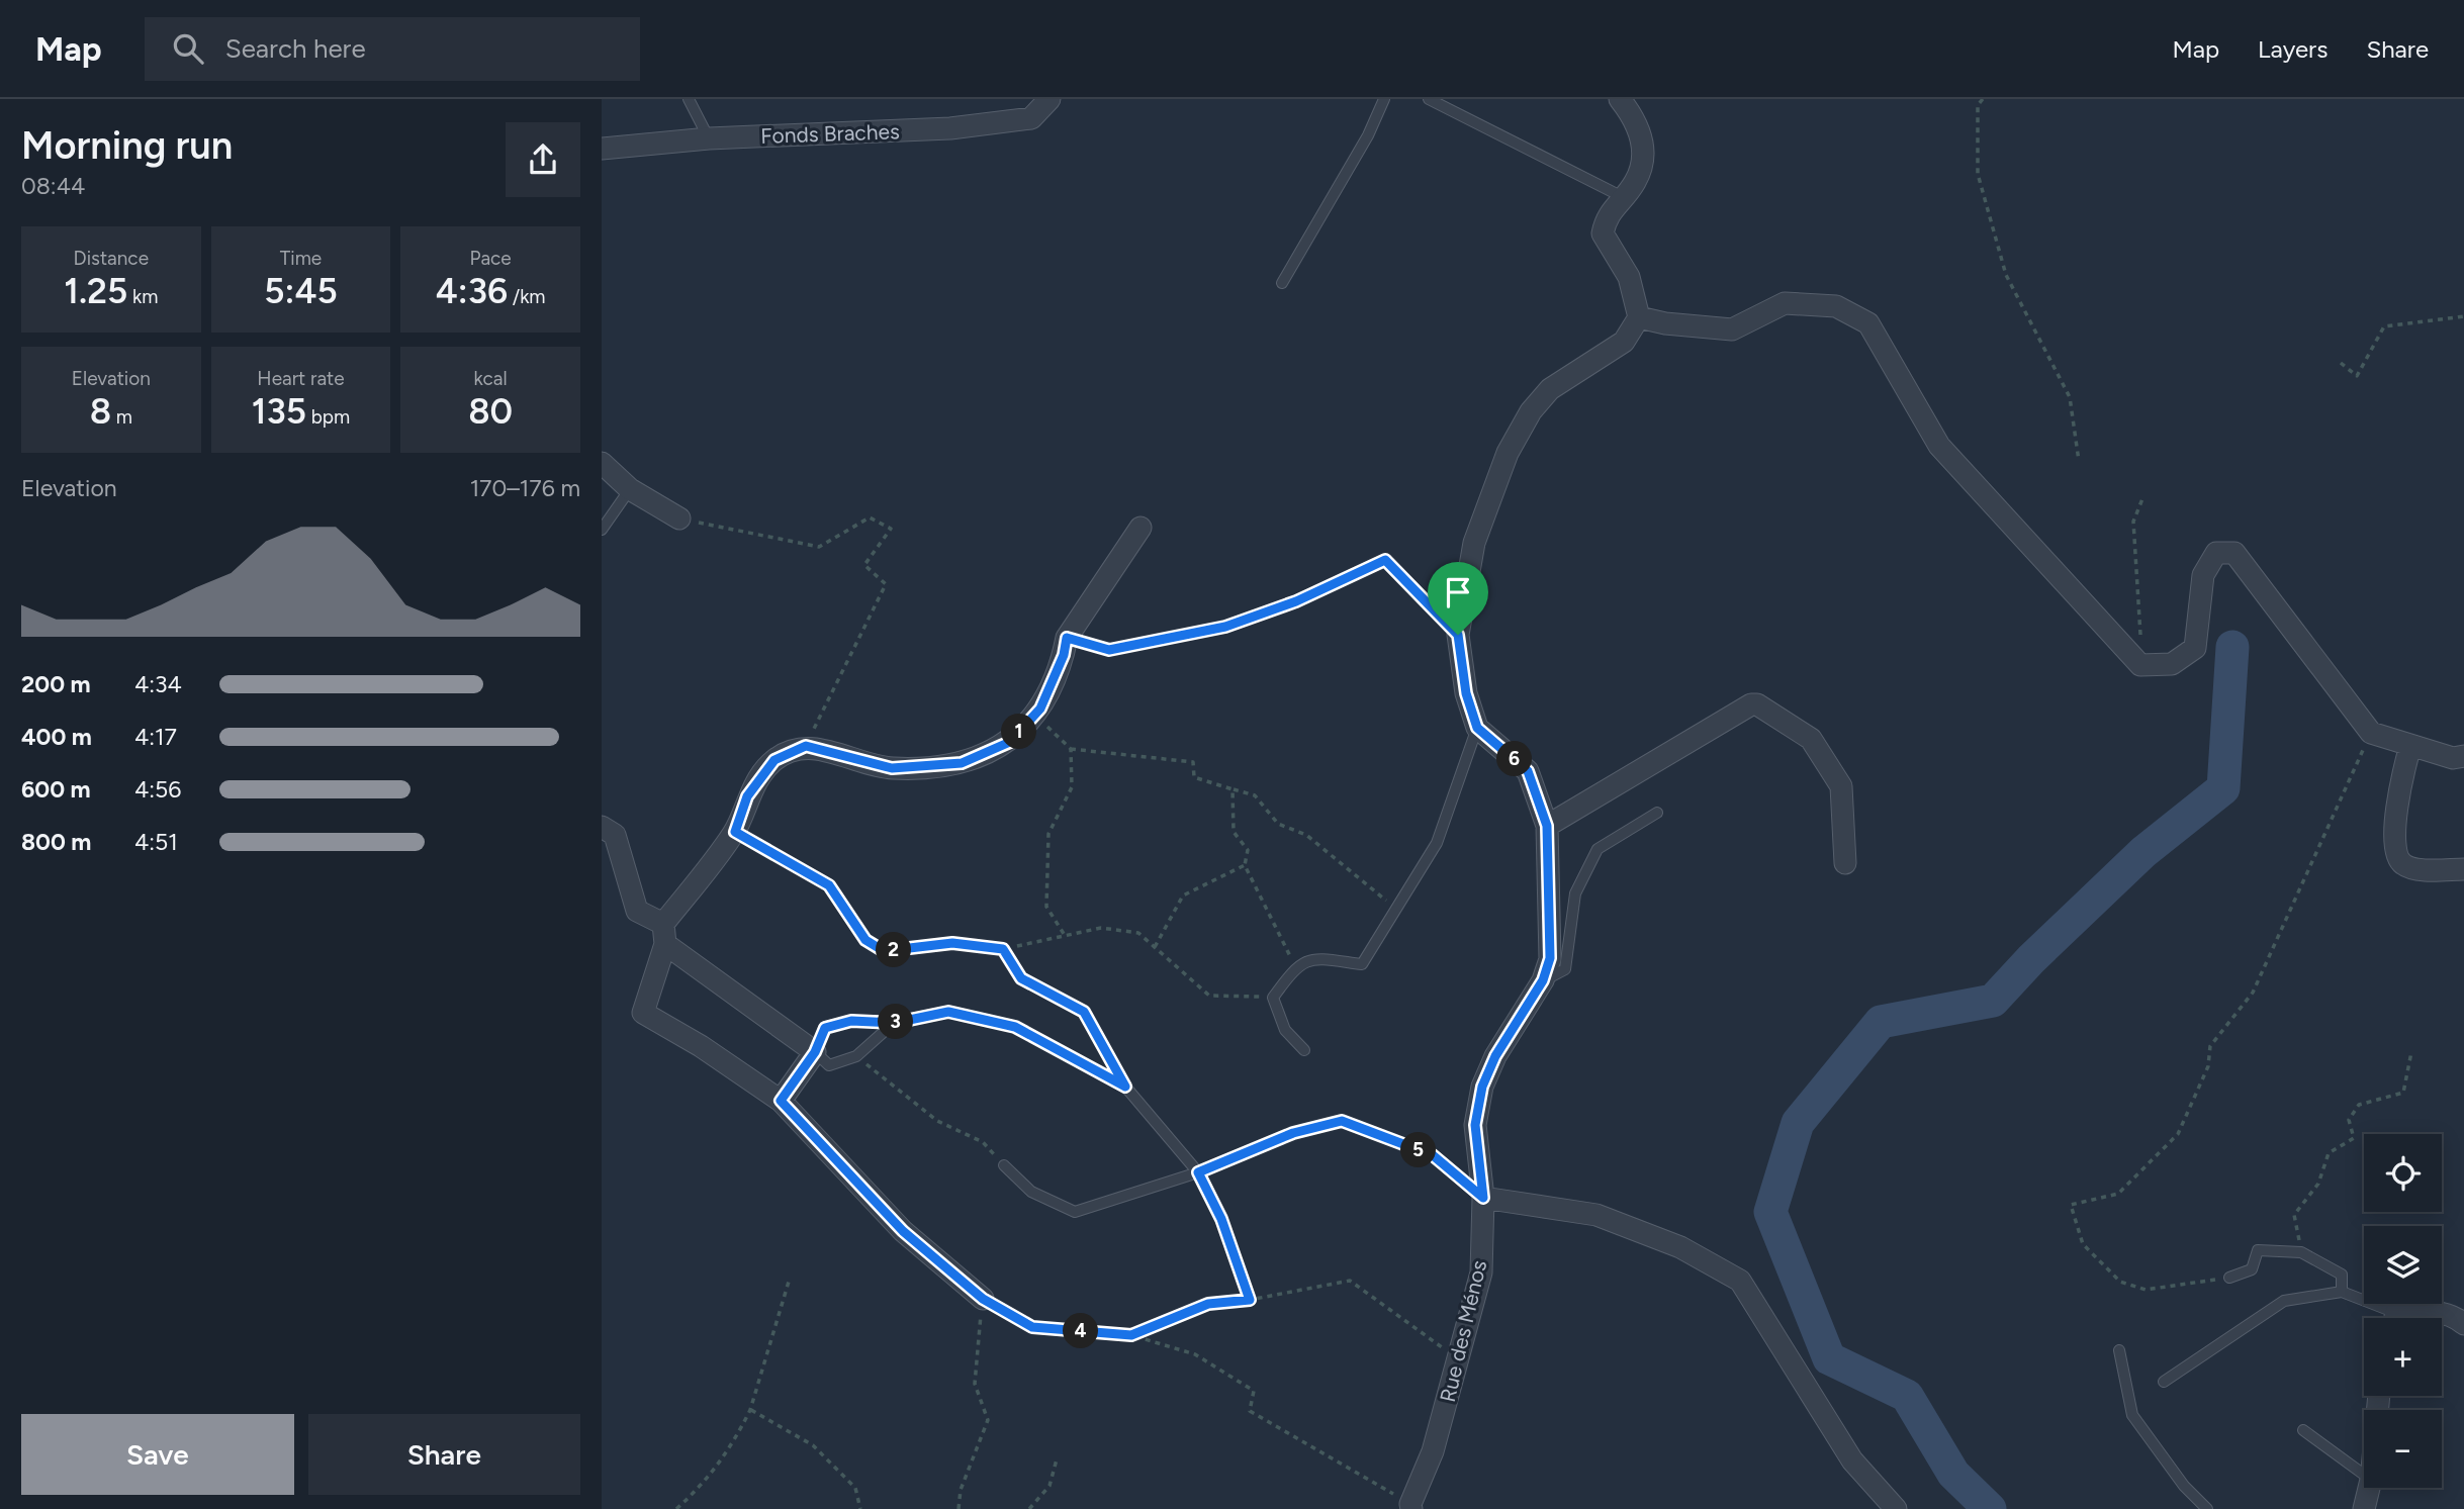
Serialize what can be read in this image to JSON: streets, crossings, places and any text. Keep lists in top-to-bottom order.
{
  "streets": {
    "street": ["Fonds Braches", "Rue des Ménos"]
  },
  "page": {
    "header": "Map",
    "search": "Search here",
    "nav": ["Map", "Layers", "Share"],
    "heading": ["Morning run", "08:44"],
    "stats": [
      ["Distance", "1.25 km"],
      ["Time", "5:45"],
      ["Pace", "4:36 /km"],
      ["Elevation", "8 m"],
      ["Heart rate", "135 bpm"],
      ["kcal", "80"]
    ],
    "chart": ["Elevation", "170–176 m"],
    "list": [
      {
        "name": "200 m",
        "note": "4:34"
      },
      {
        "name": "400 m",
        "note": "4:17"
      },
      {
        "name": "600 m",
        "note": "4:56"
      },
      {
        "name": "800 m",
        "note": "4:51"
      }
    ],
    "pins": [
      "1",
      "6",
      "2",
      "3",
      "5",
      "4"
    ],
    "map_buttons": ["+", "−"],
    "buttons": ["Save", "Share"]
  }
}
